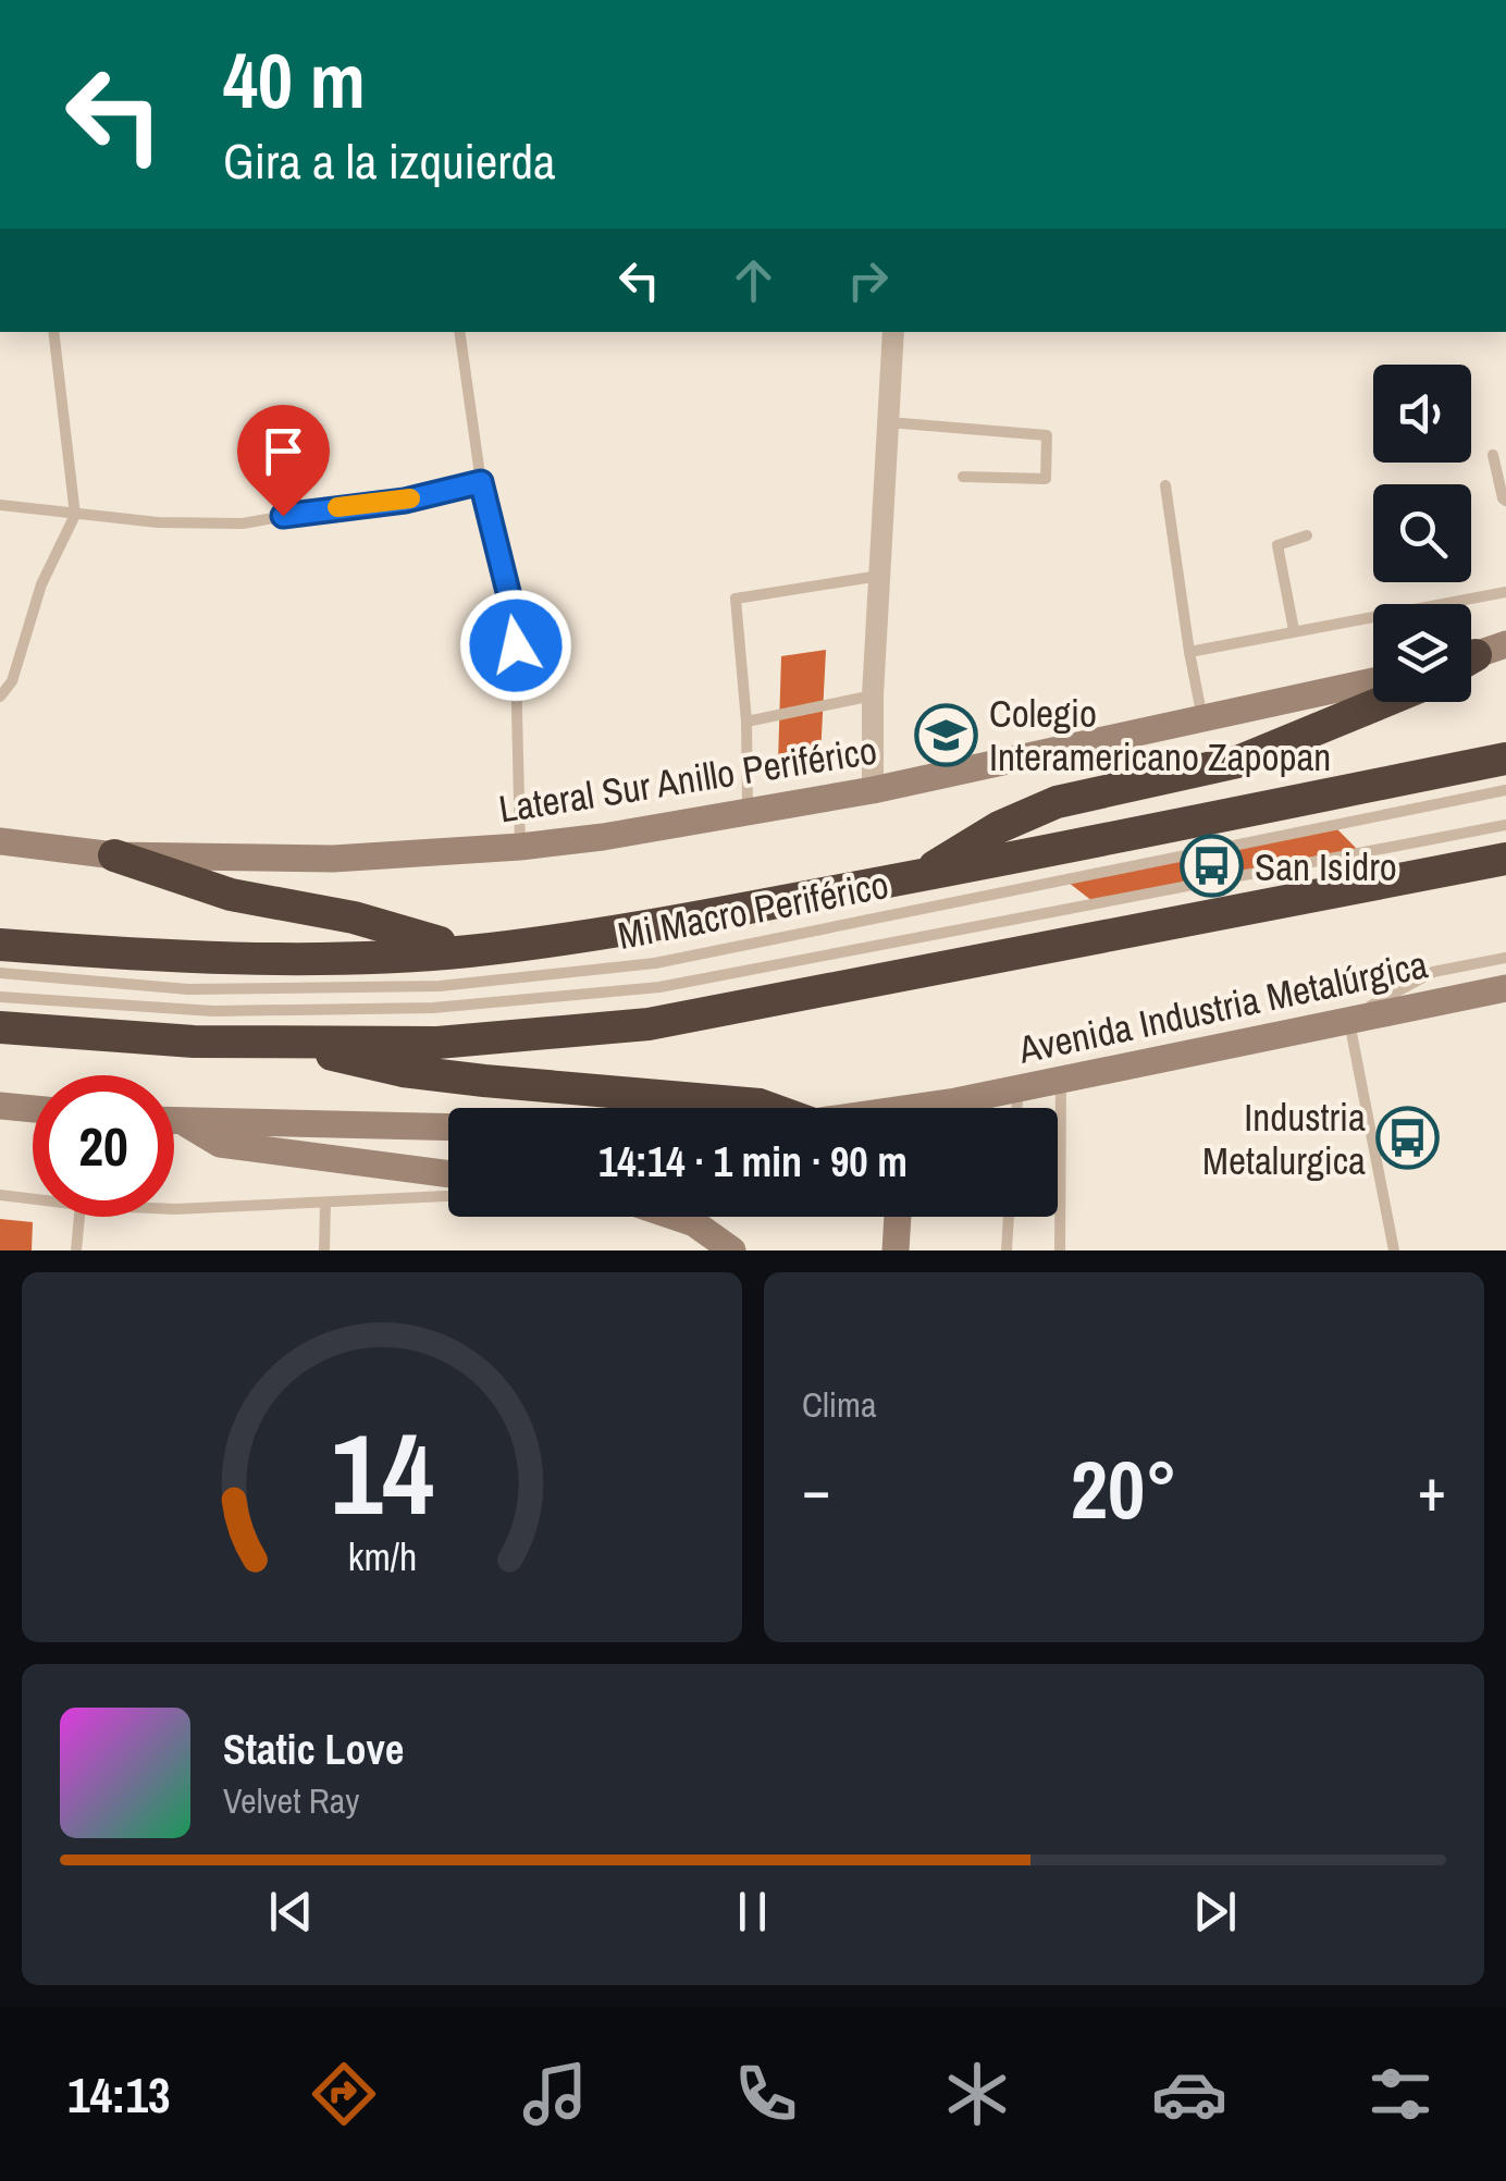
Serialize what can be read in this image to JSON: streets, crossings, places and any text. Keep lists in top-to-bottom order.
{
  "streets": {
    "main road": ["Lateral Sur Anillo Periférico", "Avenida Industria Metalúrgica"],
    "lane": ["Mi Macro Periférico"]
  },
  "places": {
    "school or university": ["Colegio Interamericano Zapopan"],
    "bus stop": ["San Isidro", "Industria Metalurgica"]
  },
  "page": {
    "turn": ["40 m", "Gira a la izquierda"],
    "limit": "20",
    "trip": "14:14 · 1 min · 90 m",
    "tile": "Clima",
    "heat": ["−", "20°", "+"],
    "song": ["Static Love", "Velvet Ray"],
    "tabs": "14:13",
    "gauge": ["14", "km/h"]
  }
}
